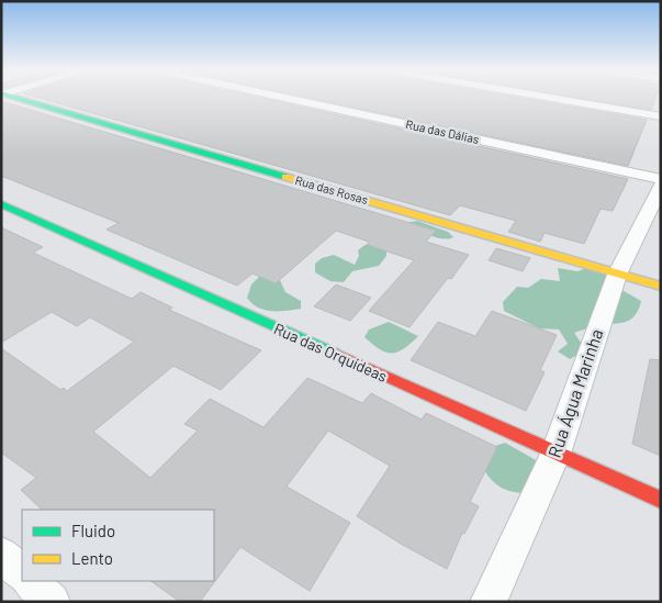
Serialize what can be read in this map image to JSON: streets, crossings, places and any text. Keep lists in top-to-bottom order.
{
  "streets": {
    "street": [
      "Rua das Dálias",
      "Rua das Rosas",
      "Rua das Orquídeas",
      "Rua Água Marinha"
    ]
  },
  "crossings": [
    ["Rua das Rosas", "Rua Água Marinha"],
    ["Rua das Orquídeas", "Rua Água Marinha"]
  ],
  "legend": ["Fluido", "Lento"]
}
